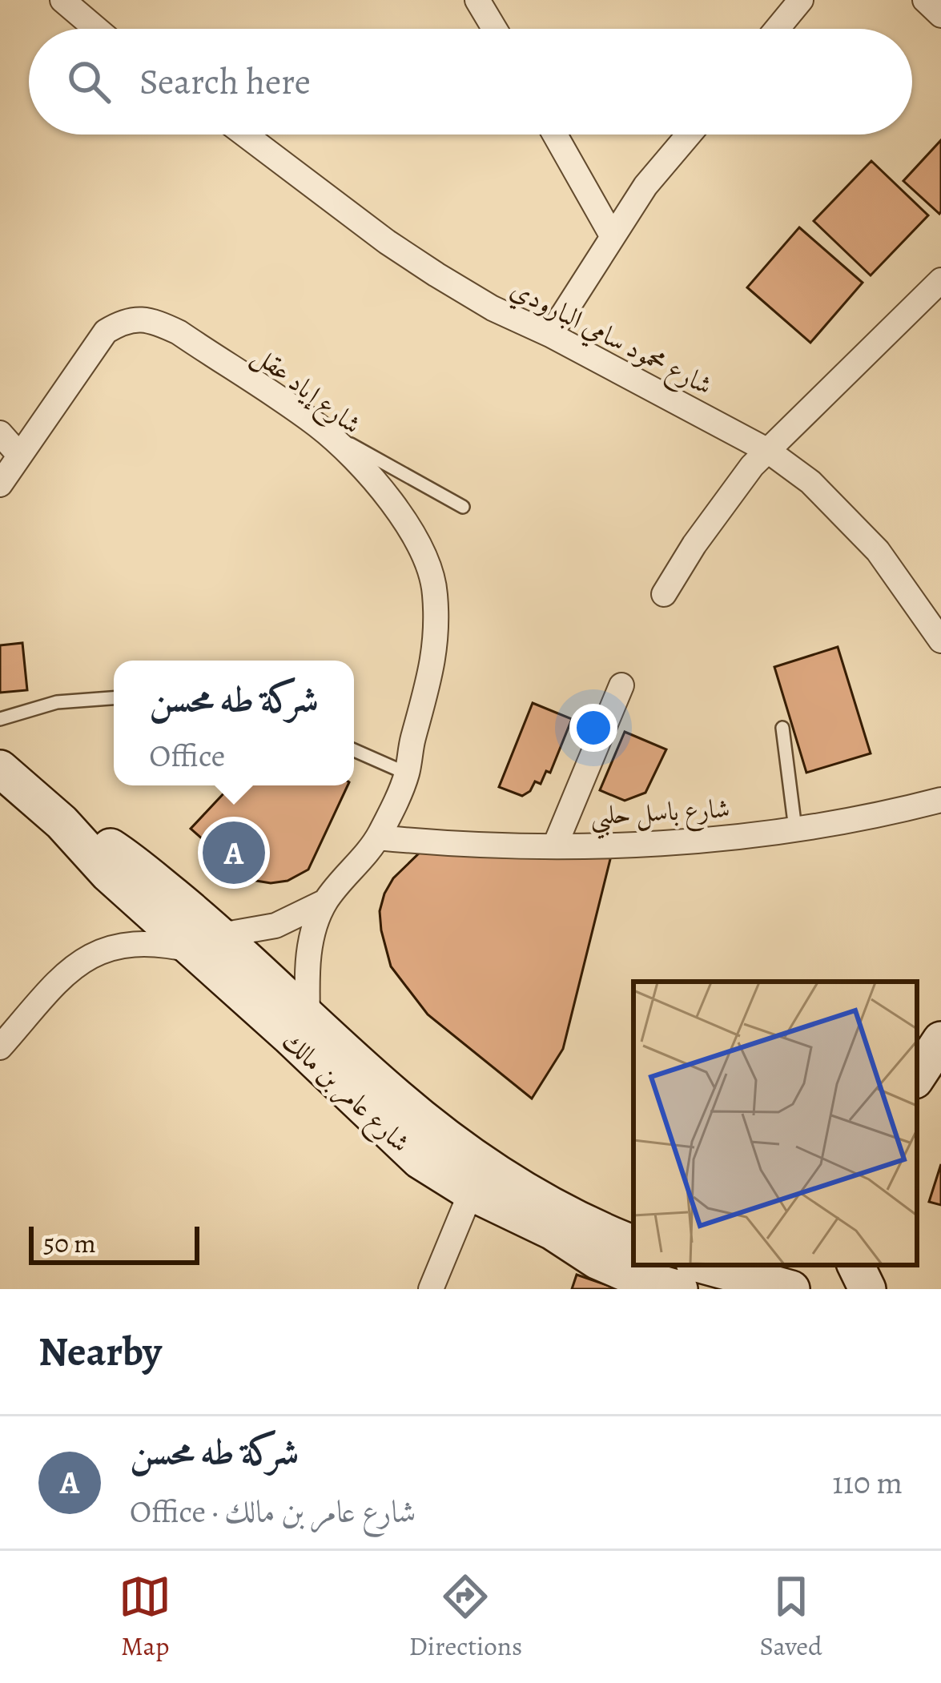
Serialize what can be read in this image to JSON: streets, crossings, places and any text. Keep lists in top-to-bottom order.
{
  "streets": {
    "street": [
      "شارع محمود سامي البارودي",
      "شارع إياد عقل",
      "شارع باسل حلبي",
      "شارع عامر بن مالك"
    ]
  },
  "crossings": [
    ["شارع إياد عقل", "شارع باسل حلبي"],
    ["شارع إياد عقل", "شارع عامر بن مالك"]
  ],
  "scale_bar": "50 m",
  "page": {
    "search": "Search here",
    "popup": ["شركة طه محسن", "Office"],
    "pins": "A",
    "scale": "50 m",
    "heading": "Nearby",
    "list": [
      {
        "mark": "A",
        "name": "شركة طه محسن",
        "note": "Office · شارع عامر بن مالك",
        "value": "110 m"
      }
    ],
    "nav": ["Map", "Directions", "Saved"]
  }
}
